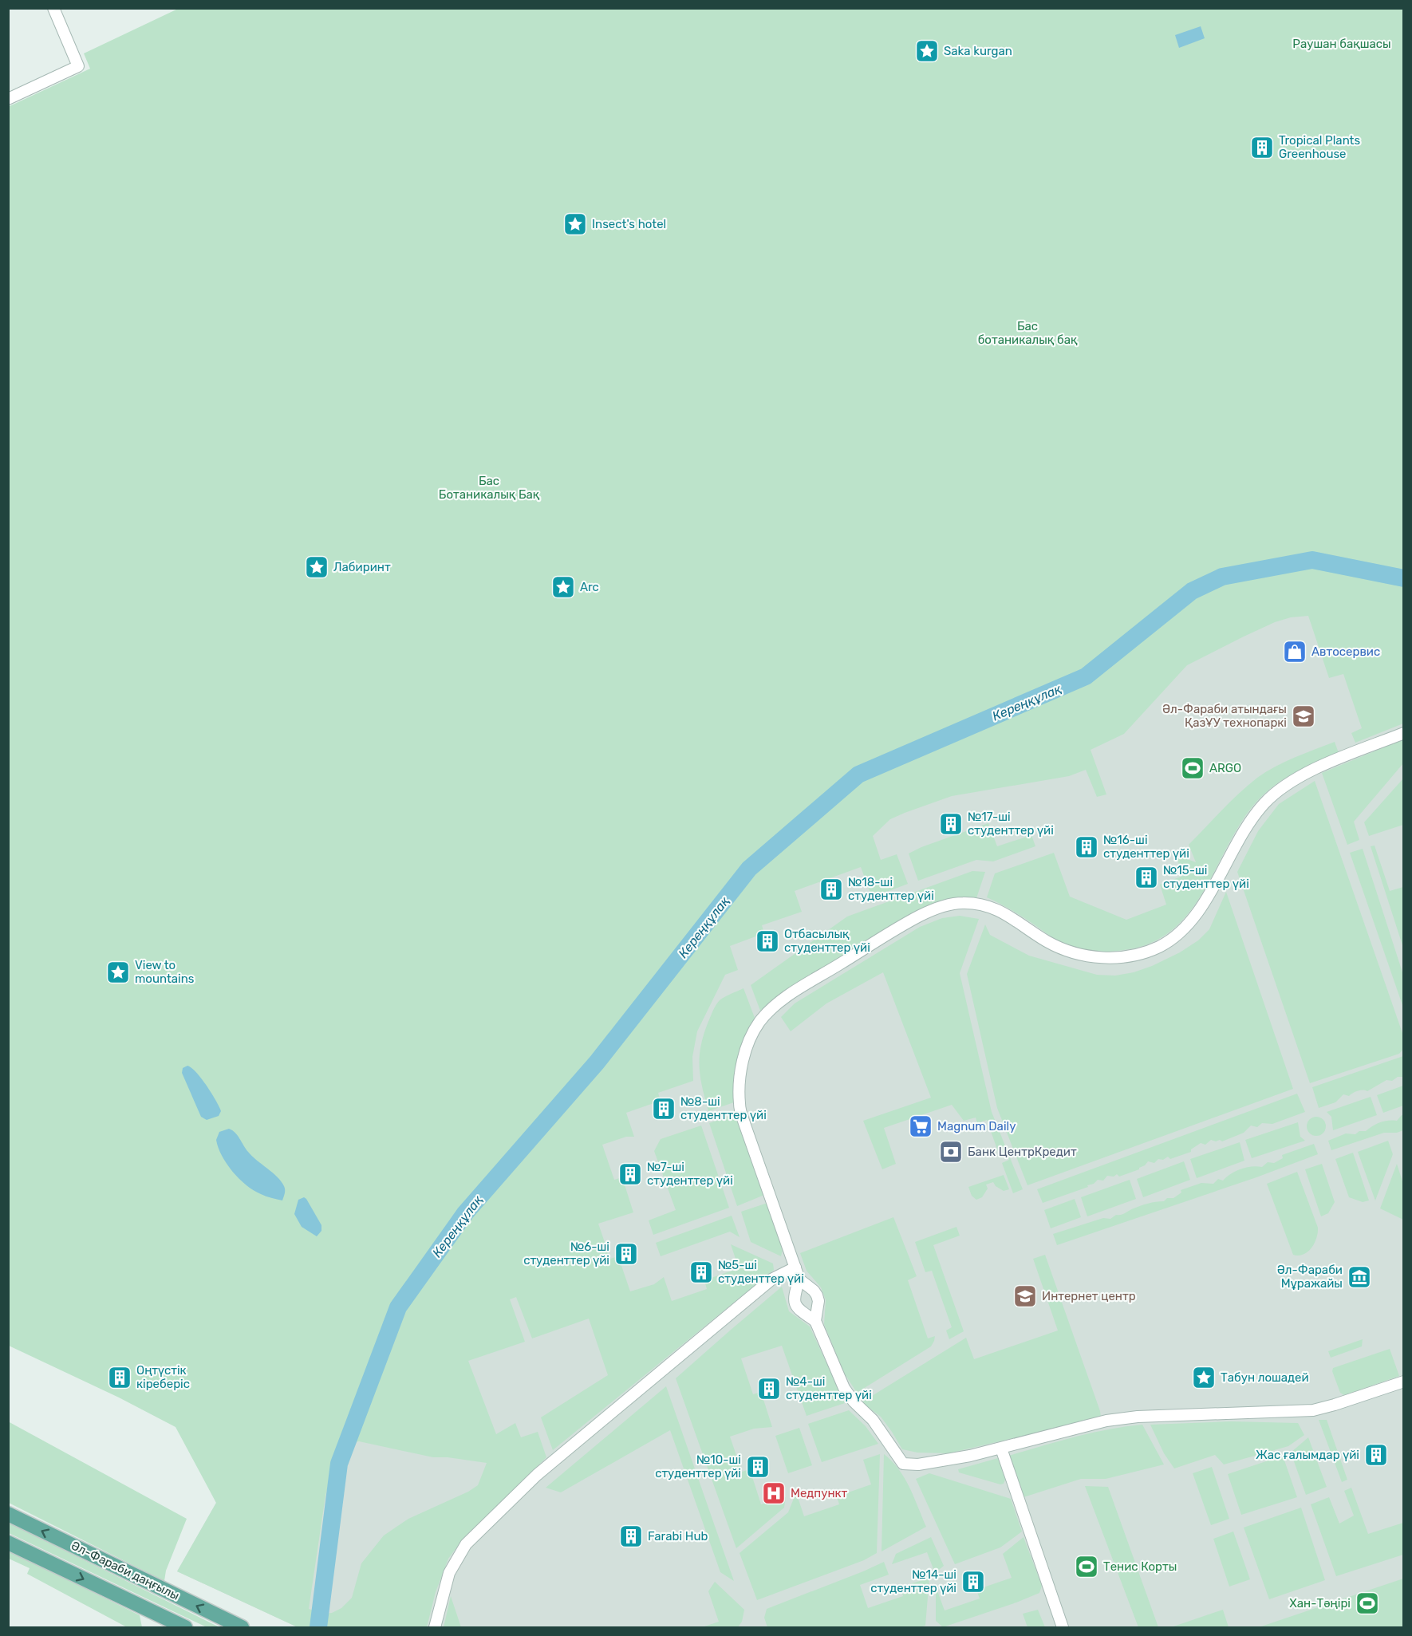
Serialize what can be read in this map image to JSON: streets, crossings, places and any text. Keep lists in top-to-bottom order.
{
  "streets": {
    "main road": ["Әл-Фараби даңғылы"]
  },
  "water": ["Кереңқұлақ"],
  "parks": ["Раушан бақшасы", "Бас ботаникалық бақ", "Бас Ботаникалық Бақ"],
  "places": {
    "place": [
      "Saka kurgan",
      "Insect's hotel",
      "Лабиринт",
      "Arc",
      "View to mountains",
      "Табун лошадей"
    ],
    "building": [
      "Tropical Plants Greenhouse",
      "№17-ші студенттер үйі",
      "№16-ші студенттер үйі",
      "№15-ші студенттер үйі",
      "№18-ші студенттер үйі",
      "Отбасылық студенттер үйі",
      "№8-ші студенттер үйі",
      "№7-ші студенттер үйі",
      "№6-ші студенттер үйі",
      "№5-ші студенттер үйі",
      "Оңтүстік кіреберіс",
      "№4-ші студенттер үйі",
      "Жас ғалымдар үйі",
      "№10-ші студенттер үйі",
      "Farabi Hub",
      "№14-ші студенттер үйі"
    ],
    "shop": ["Автосервис"],
    "school or university": ["Әл-Фараби атындағы ҚазҰУ технопаркі", "Интернет центр"],
    "sports": ["ARGO", "Тенис Корты", "Хан-Тәңірі"],
    "supermarket": ["Magnum Daily"],
    "bank": ["Банк ЦентрКредит"],
    "museum": ["Әл-Фараби Мұражайы"],
    "hospital": ["Медпункт"]
  }
}
